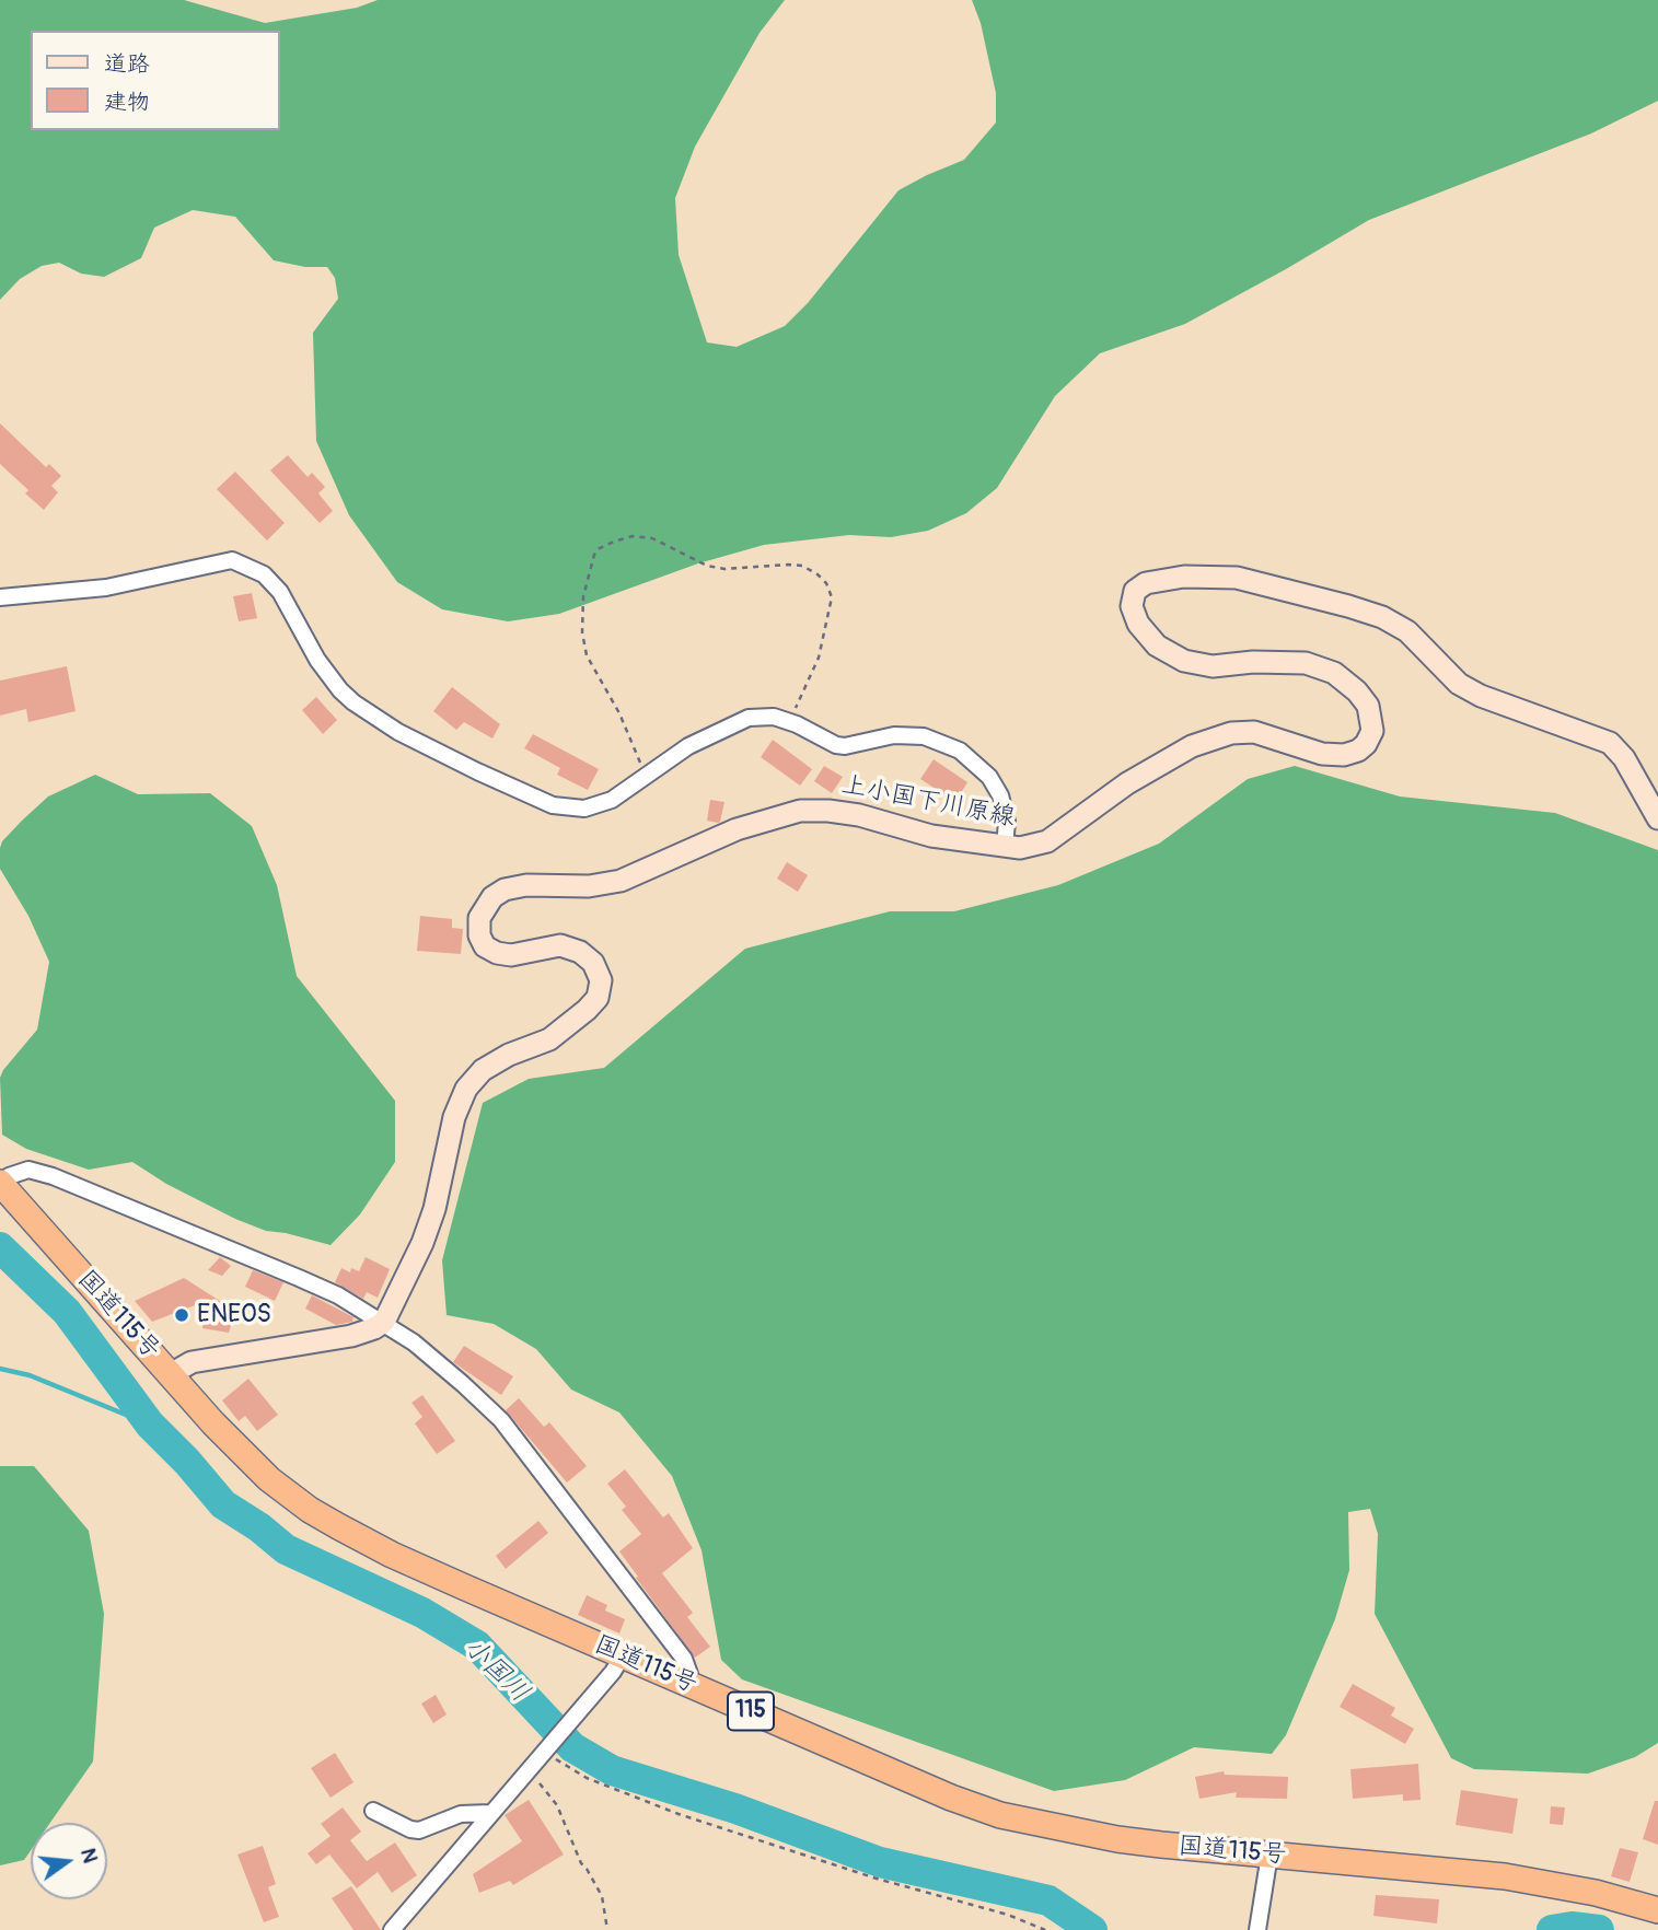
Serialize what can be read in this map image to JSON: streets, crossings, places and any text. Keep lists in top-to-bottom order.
{
  "streets": {
    "highway": ["国道115号", "115"],
    "main road": ["上小国下川原線"]
  },
  "water": ["小国川"],
  "places": ["ENEOS"],
  "legend": ["道路", "建物"],
  "north": "right"
}
